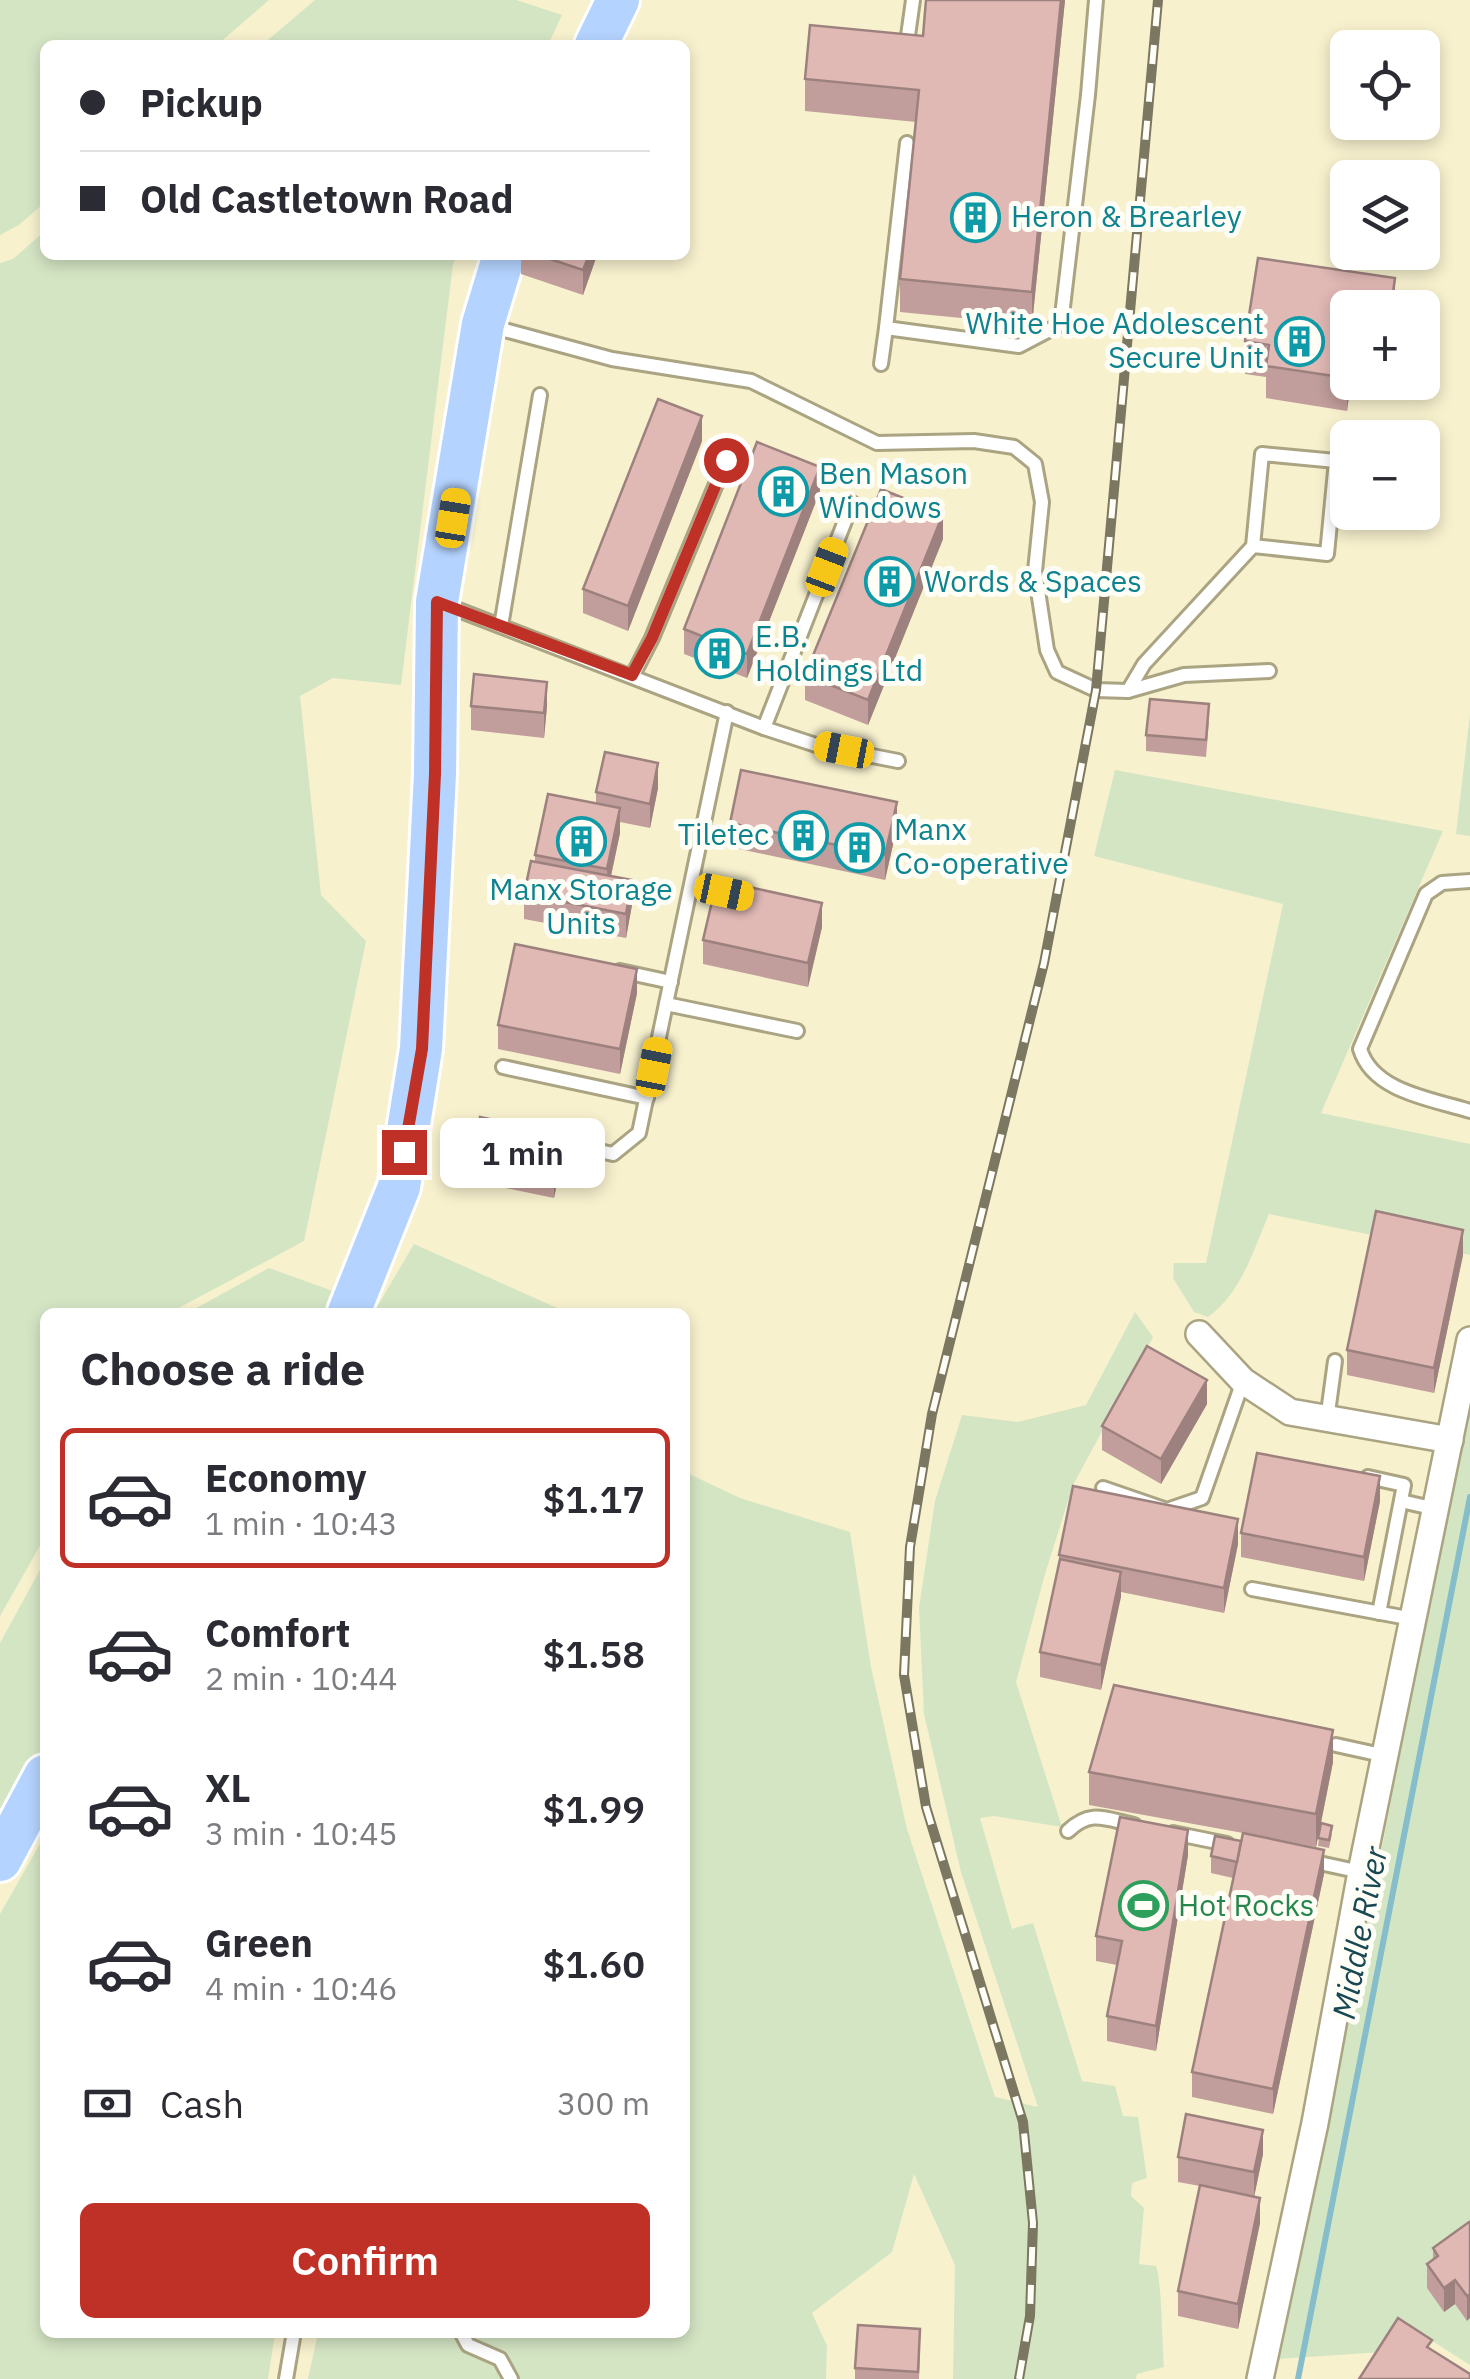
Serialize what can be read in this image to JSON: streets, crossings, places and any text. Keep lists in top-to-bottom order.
{
  "water": ["Middle River"],
  "places": {
    "building": [
      "Heron & Brearley",
      "White Hoe Adolescent Secure Unit",
      "Ben Mason Windows",
      "Words & Spaces",
      "E.B. Holdings Ltd",
      "Tiletec",
      "Manx Storage Units",
      "Manx Co-operative"
    ],
    "sports": ["Hot Rocks"]
  },
  "page": {
    "map_buttons": ["+", "−"],
    "banner": ["Pickup", "Old Castletown Road"],
    "bubble": "1 min",
    "heading": "Choose a ride",
    "list": [
      {
        "name": "Economy",
        "note": "1 min · 10:43",
        "value": "$1.17"
      },
      {
        "name": "Comfort",
        "note": "2 min · 10:44",
        "value": "$1.58"
      },
      {
        "name": "XL",
        "note": "3 min · 10:45",
        "value": "$1.99"
      },
      {
        "name": "Green",
        "note": "4 min · 10:46",
        "value": "$1.60"
      }
    ],
    "pay": ["Cash", "300 m"],
    "buttons": "Confirm"
  }
}
